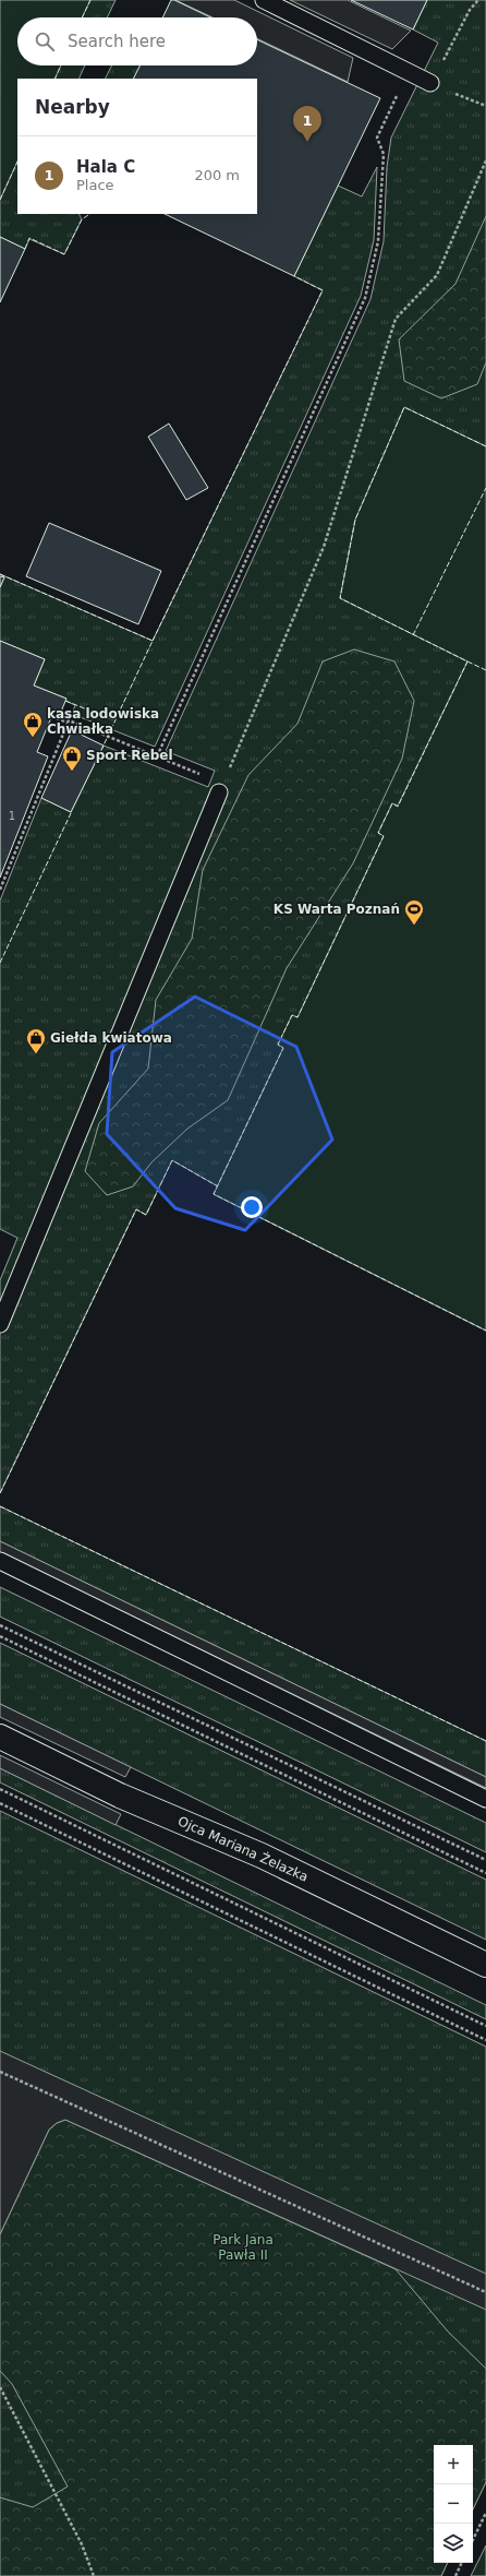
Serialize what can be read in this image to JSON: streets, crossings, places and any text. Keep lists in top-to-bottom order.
{
  "streets": {
    "street": ["Ojca Mariana Żelazka"]
  },
  "parks": ["Park Jana Pawła II"],
  "places": {
    "shop": ["kasa lodowiska Chwiałka", "Sport Rebel", "Giełda kwiatowa"],
    "sports": ["KS Warta Poznań"]
  },
  "house_numbers": ["1"],
  "page": {
    "search": "Search here",
    "heading": "Nearby",
    "pins": "1",
    "list": [
      {
        "mark": "1",
        "name": "Hala C",
        "note": "Place",
        "value": "200 m"
      }
    ],
    "map_buttons": ["+", "−"]
  }
}
